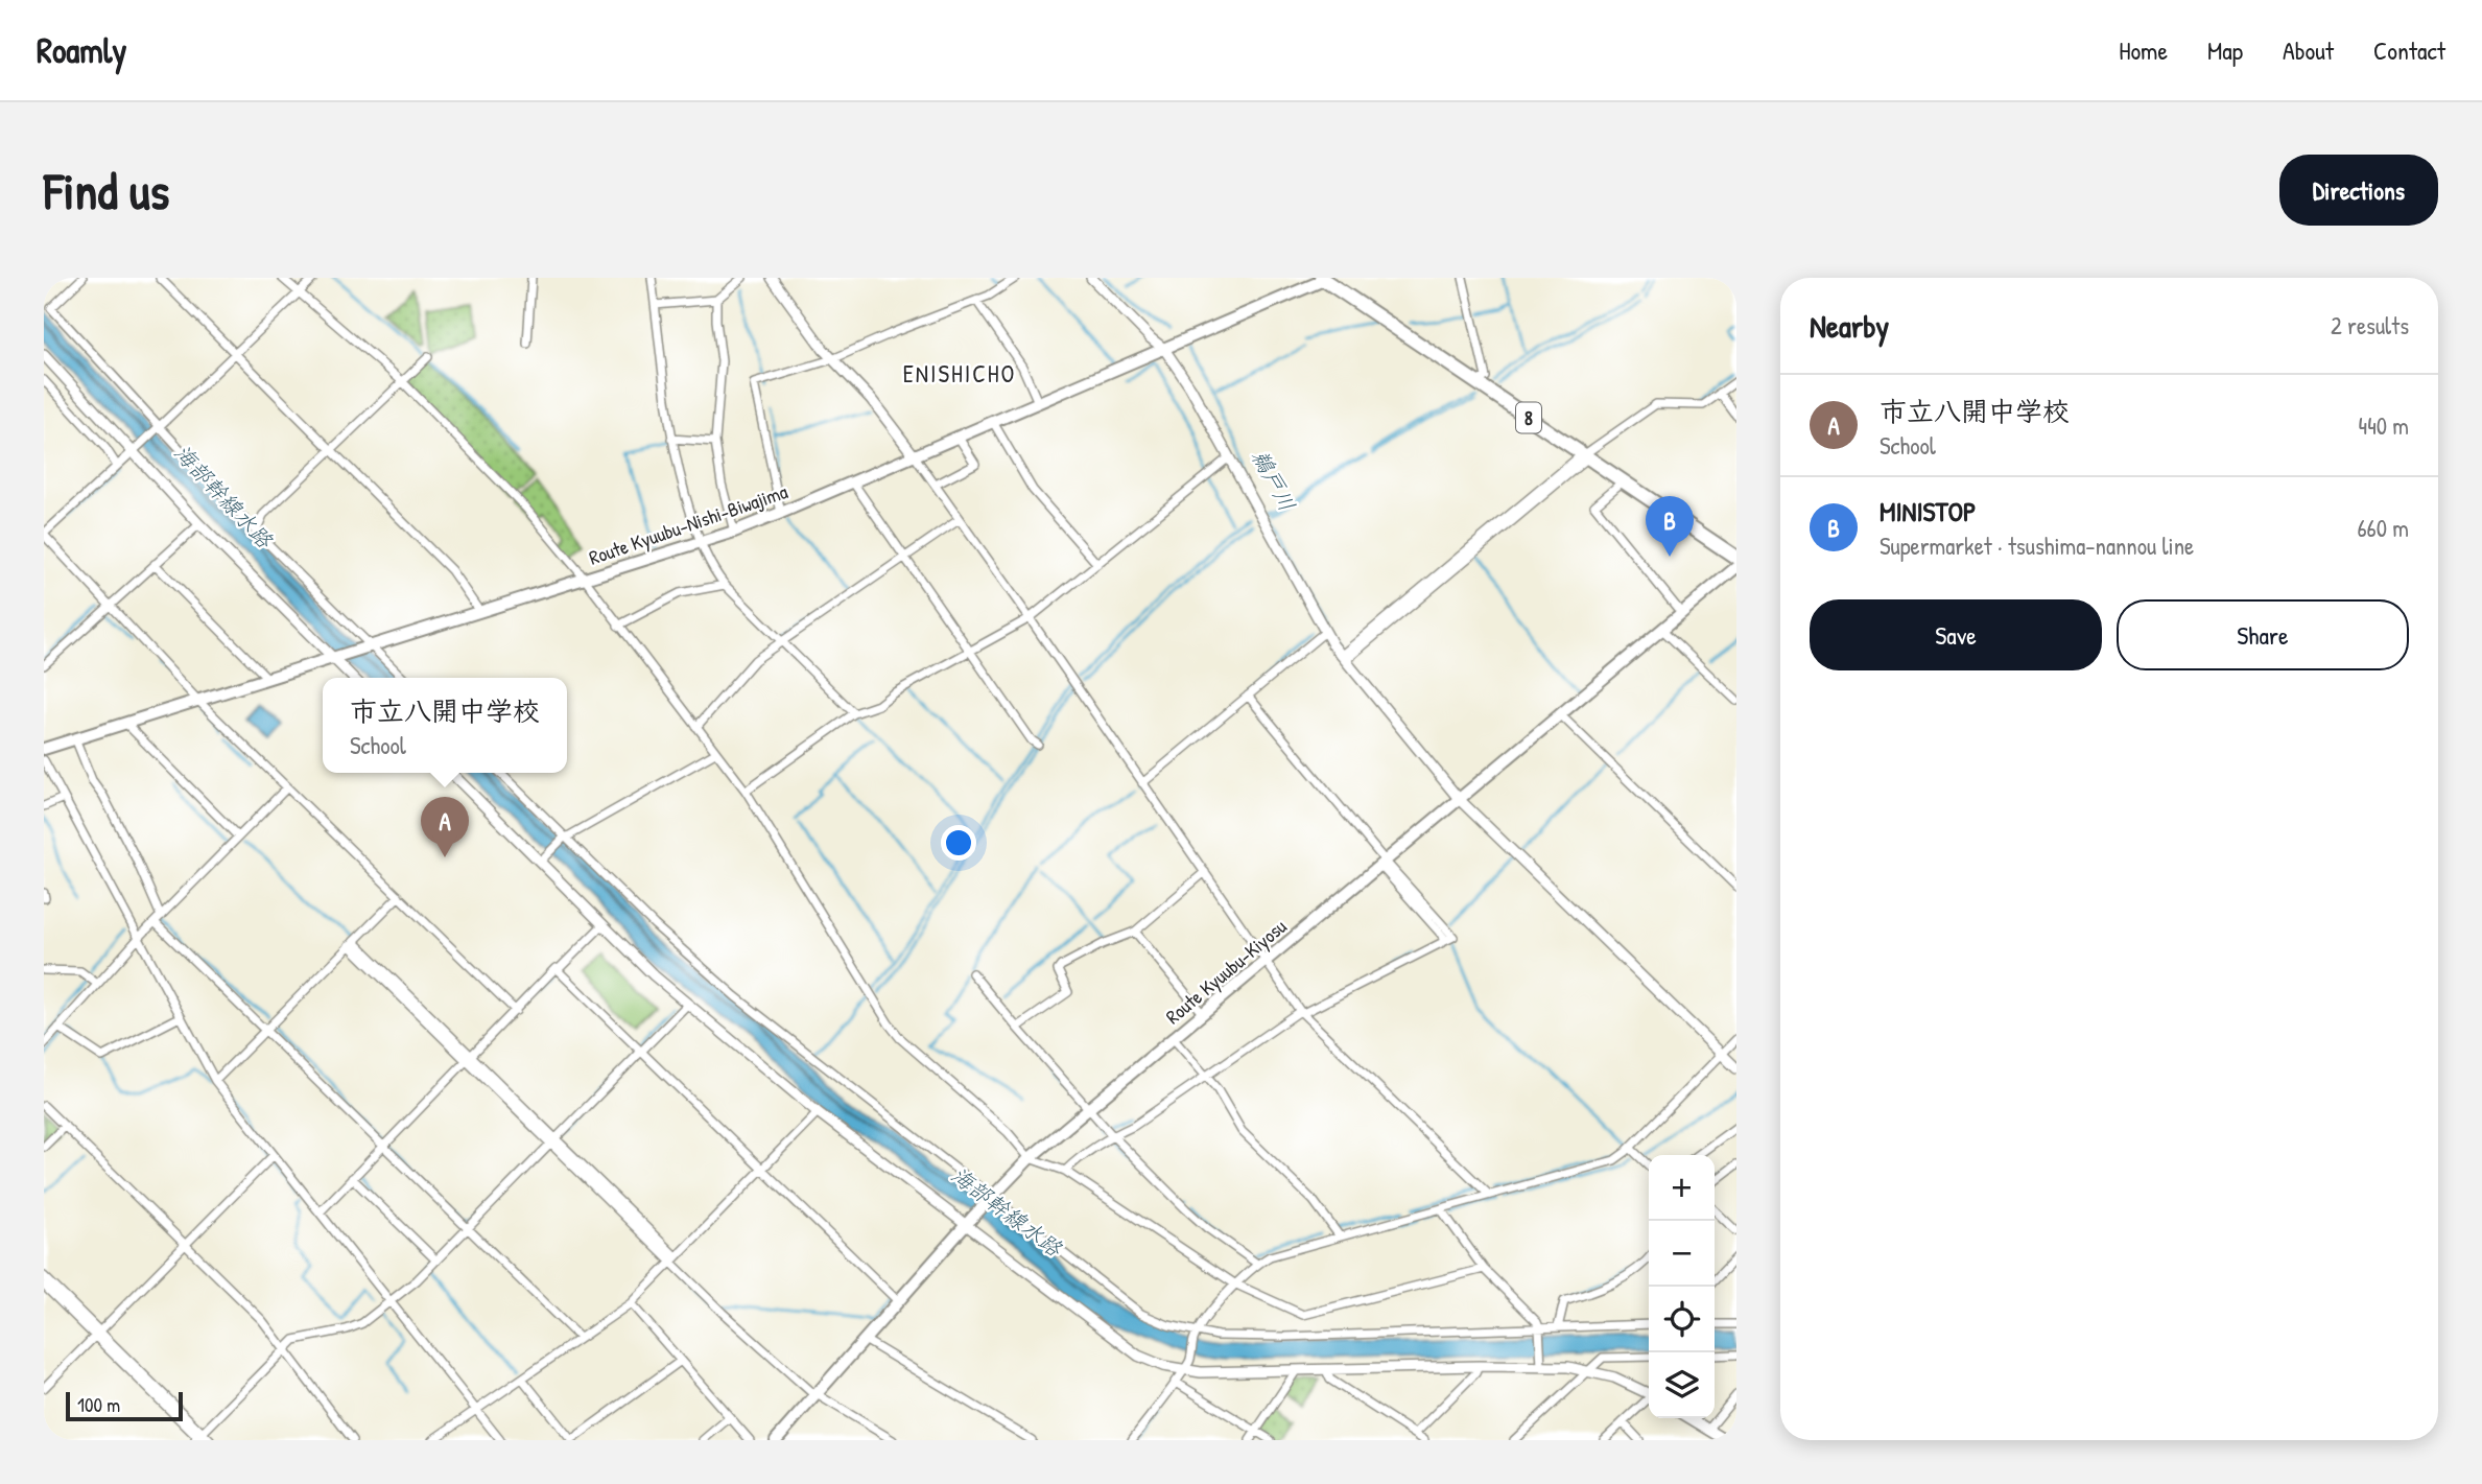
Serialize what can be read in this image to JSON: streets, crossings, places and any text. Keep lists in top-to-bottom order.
{
  "streets": {
    "main road": ["8", "Route Kyuubu-Nishi-Biwajima", "Route Kyuubu-Kiyosu"]
  },
  "crossings": [
    ["8", "Route Kyuubu-Nishi-Biwajima"]
  ],
  "districts": ["ENISHICHO"],
  "water": ["鵜戸川", "海部幹線水路"],
  "scale_bar": "100 m",
  "page": {
    "header": "Roamly",
    "nav": [
      "Home",
      "Map",
      "About",
      "Contact"
    ],
    "buttons": [
      "Directions",
      ["Save", "Share"]
    ],
    "title": "Find us",
    "heading": ["Nearby", "2 results"],
    "list": [
      {
        "mark": "A",
        "name": "市立八開中学校",
        "note": "School",
        "value": "440 m"
      },
      {
        "mark": "B",
        "name": "MINISTOP",
        "note": "Supermarket · tsushima-nannou line",
        "value": "660 m"
      }
    ],
    "pins": ["B", "A"],
    "popup": ["市立八開中学校", "School"],
    "map_buttons": ["+", "−"],
    "scale": "100 m"
  }
}
